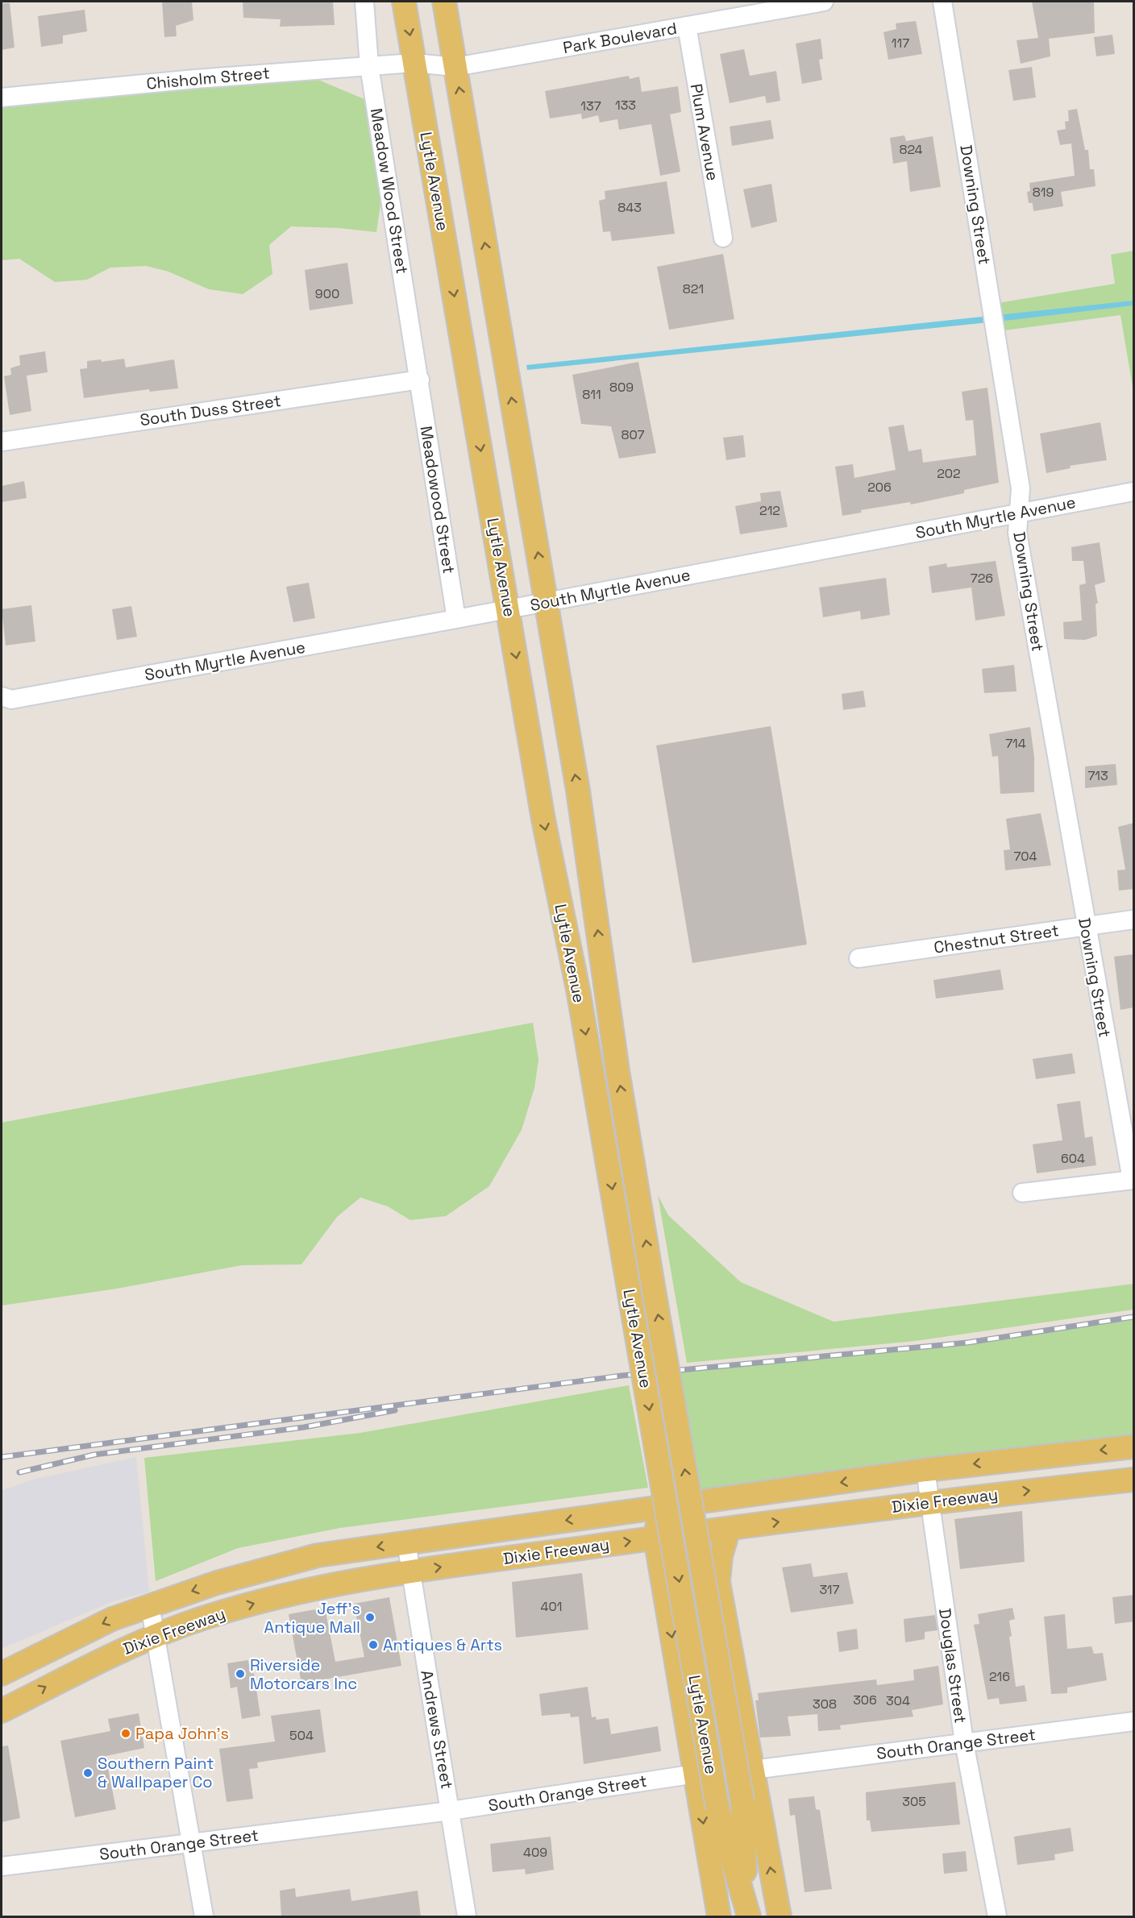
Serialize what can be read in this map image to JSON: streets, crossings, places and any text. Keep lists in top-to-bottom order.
{
  "streets": {
    "main road": ["Lytle Avenue", "Dixie Freeway"],
    "street": [
      "Park Boulevard",
      "Chisholm Street",
      "Plum Avenue",
      "Meadow Wood Street",
      "Downing Street",
      "South Duss Street",
      "Meadowood Street",
      "South Myrtle Avenue",
      "Chestnut Street",
      "Douglas Street",
      "Andrews Street",
      "South Orange Street"
    ]
  },
  "crossings": [
    ["Park Boulevard", "Chisholm Street"],
    ["Park Boulevard", "Plum Avenue"],
    ["Park Boulevard", "Lytle Avenue"],
    ["Chisholm Street", "Lytle Avenue"],
    ["Chisholm Street", "Meadow Wood Street"],
    ["Lytle Avenue", "South Myrtle Avenue"],
    ["Meadow Wood Street", "South Duss Street"],
    ["Meadow Wood Street", "Meadowood Street"],
    ["Downing Street", "South Myrtle Avenue"],
    ["Downing Street", "Chestnut Street"],
    ["South Duss Street", "Meadowood Street"],
    ["Meadowood Street", "South Myrtle Avenue"],
    ["Dixie Freeway", "Douglas Street"],
    ["Dixie Freeway", "Andrews Street"],
    ["Douglas Street", "South Orange Street"],
    ["Andrews Street", "South Orange Street"]
  ],
  "places": [
    "Jeff's Antique Mall",
    "Antiques & Arts",
    "Riverside Motorcars Inc",
    "Papa John's",
    "Southern Paint & Wallpaper Co"
  ],
  "house_numbers": [
    "117",
    "133",
    "137",
    "824",
    "819",
    "843",
    "821",
    "900",
    "809",
    "811",
    "807",
    "202",
    "206",
    "212",
    "726",
    "714",
    "713",
    "704",
    "604",
    "317",
    "401",
    "216",
    "306",
    "304",
    "308",
    "504",
    "305",
    "409"
  ]
}
